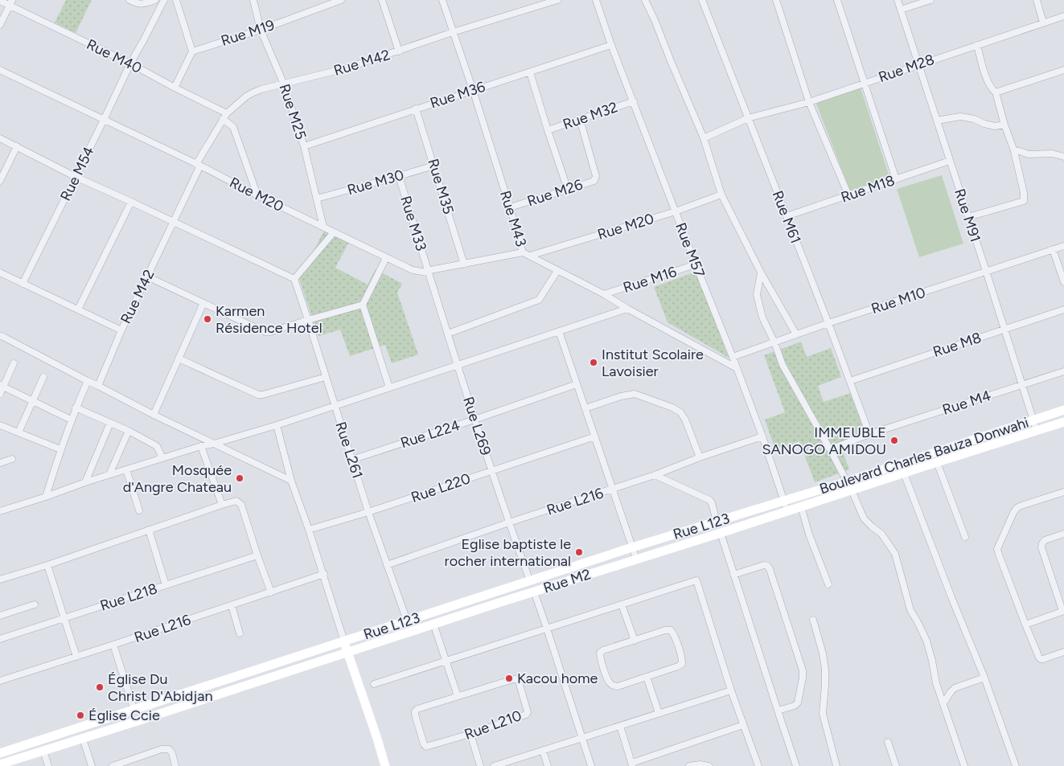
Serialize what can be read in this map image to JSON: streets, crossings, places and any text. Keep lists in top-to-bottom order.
{
  "streets": {
    "main road": ["Boulevard Charles Bauza Donwahi", "Rue L123", "Rue M2"],
    "street": [
      "Rue M19",
      "Rue M40",
      "Rue M42",
      "Rue M28",
      "Rue M36",
      "Rue M25",
      "Rue M32",
      "Rue M54",
      "Rue M30",
      "Rue M35",
      "Rue M18",
      "Rue M26",
      "Rue M20",
      "Rue M91",
      "Rue M61",
      "Rue M43",
      "Rue M33",
      "Rue M57",
      "Rue M16",
      "Rue M10",
      "Rue M8",
      "Rue M4",
      "Rue L269",
      "Rue L224",
      "Rue L261",
      "Rue L220",
      "Rue L216",
      "Rue L218",
      "Rue L210"
    ]
  },
  "crossings": [
    ["Rue M19", "Rue M25"],
    ["Rue M40", "Rue M42"],
    ["Rue M40", "Rue M54"],
    ["Rue M42", "Rue M25"],
    ["Rue M42", "Rue M20"],
    ["Rue M42", "Rue M43"],
    ["Rue M28", "Rue M91"],
    ["Rue M28", "Rue M61"],
    ["Rue M36", "Rue M25"],
    ["Rue M36", "Rue M35"],
    ["Rue M36", "Rue M43"],
    ["Rue M36", "Rue M57"],
    ["Rue M25", "Rue M30"],
    ["Rue M25", "Rue M20"],
    ["Rue M32", "Rue M26"],
    ["Rue M32", "Rue M57"],
    ["Rue M54", "Rue M20"],
    ["Rue M30", "Rue M35"],
    ["Rue M30", "Rue M33"],
    ["Rue M35", "Rue M20"],
    ["Rue M18", "Rue M91"],
    ["Rue M18", "Rue M61"],
    ["Rue M26", "Rue M43"],
    ["Rue M20", "Rue M43"],
    ["Rue M20", "Rue M33"],
    ["Rue M20", "Rue M57"],
    ["Rue M20", "Rue L269"],
    ["Rue M91", "Rue M10"],
    ["Rue M91", "Rue M8"],
    ["Rue M91", "Rue M4"],
    ["Rue M91", "Boulevard Charles Bauza Donwahi"],
    ["Rue M61", "Rue M10"],
    ["Rue M61", "Rue M8"],
    ["Rue M61", "Rue M4"],
    ["Rue M43", "Rue M57"],
    ["Rue M43", "Rue M16"],
    ["Rue M33", "Rue L269"],
    ["Rue M57", "Rue M16"],
    ["Rue M57", "Rue M10"],
    ["Rue M57", "Boulevard Charles Bauza Donwahi"],
    ["Rue M57", "Rue L216"],
    ["Rue M57", "Rue L123"],
    ["Rue M57", "Rue M2"],
    ["Rue L269", "Rue L224"],
    ["Rue L269", "Rue L220"],
    ["Rue L269", "Rue L216"],
    ["Rue L269", "Rue L123"],
    ["Rue L224", "Rue L261"],
    ["Rue L261", "Rue L220"],
    ["Rue L261", "Rue L216"],
    ["Rue L261", "Rue L123"],
    ["Boulevard Charles Bauza Donwahi", "Rue L123"],
    ["Boulevard Charles Bauza Donwahi", "Rue M2"]
  ],
  "places": [
    "Karmen Résidence Hotel",
    "Institut Scolaire Lavoisier",
    "IMMEUBLE SANOGO AMIDOU",
    "Mosquée d'Angre Chateau",
    "Eglise baptiste le rocher international",
    "Kacou home",
    "Église Du Christ D'Abidjan",
    "Église Ccie"
  ]
}
